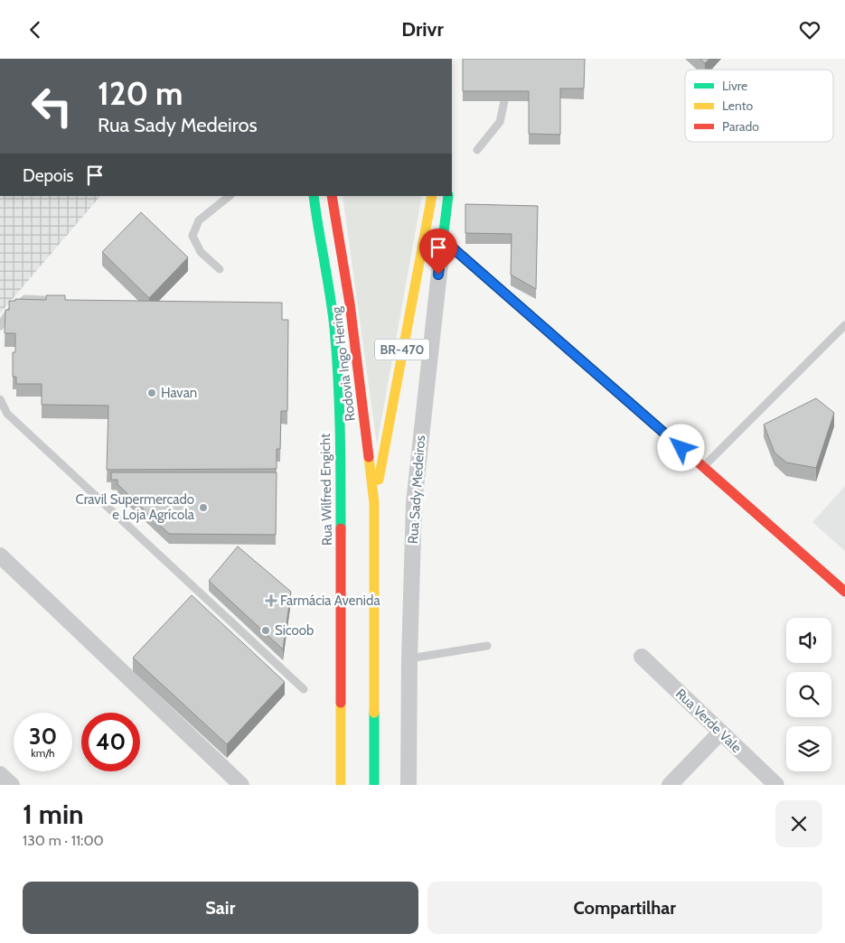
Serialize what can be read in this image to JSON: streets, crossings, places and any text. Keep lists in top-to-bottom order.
{
  "streets": {
    "main road": [
      "BR-470",
      "Rodovia Ingo Hering",
      "Rua Wilfred Engicht",
      "Rua Sady Medeiros"
    ],
    "street": ["Rua Verde Vale"]
  },
  "places": {
    "other": ["Havan", "Cravil Supermercado e Loja Agrícola", "Sicoob"],
    "health": ["Farmácia Avenida"]
  },
  "legend": ["Livre", "Lento", "Parado"],
  "page": {
    "header": "Drivr",
    "turn": ["120 m", "Rua Sady Medeiros"],
    "then": "Depois",
    "speed": "30 km/h",
    "limit": "40",
    "heading": ["1 min", "130 m · 11:00"],
    "buttons": ["Sair", "Compartilhar"]
  }
}
